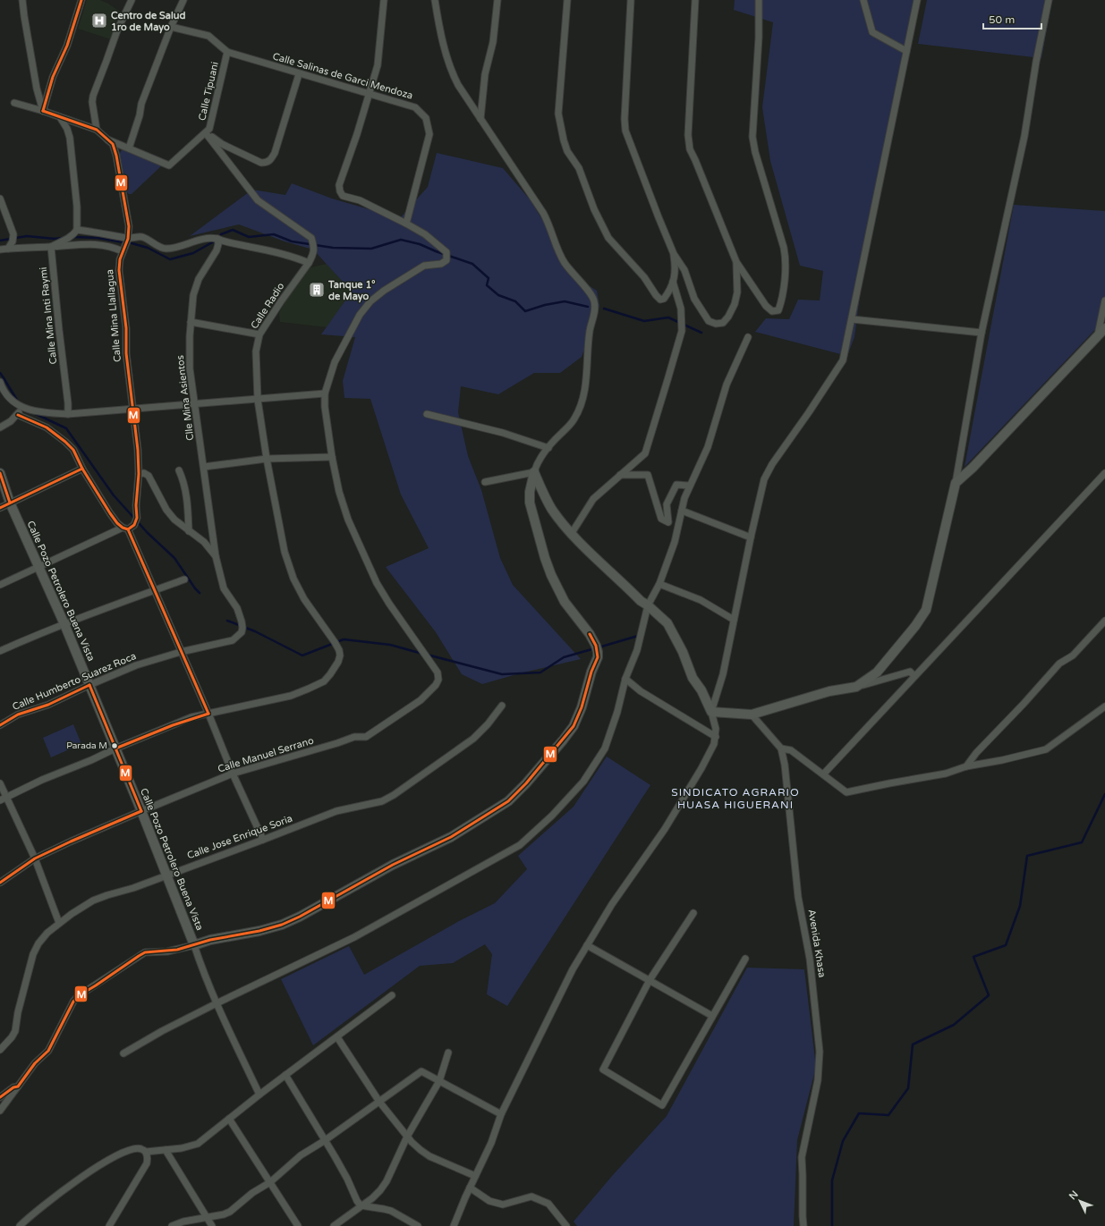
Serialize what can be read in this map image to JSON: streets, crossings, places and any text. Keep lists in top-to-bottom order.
{
  "streets": {
    "street": [
      "Calle Salinas de Garci Mendoza",
      "Calle Tipuani",
      "Calle Radio",
      "Calle Mina Inti Raymi",
      "Calle Mina Llallagua",
      "Clle Mina Asientos",
      "Calle Pozo Petrolero Buena Vista",
      "Calle Humberto Suarez Roca",
      "Calle Manuel Serrano",
      "Calle Jose Enrique Soria",
      "Avenida Khasa"
    ]
  },
  "crossings": [
    ["Calle Salinas de Garci Mendoza", "Calle Tipuani"],
    ["Calle Tipuani", "Calle Radio"],
    ["Clle Mina Asientos", "Calle Humberto Suarez Roca"],
    ["Calle Pozo Petrolero Buena Vista", "Calle Humberto Suarez Roca"],
    ["Calle Pozo Petrolero Buena Vista", "Calle Manuel Serrano"],
    ["Calle Pozo Petrolero Buena Vista", "Calle Jose Enrique Soria"]
  ],
  "districts": ["SINDICATO AGRARIO HUASA HIGUERANI"],
  "places": {
    "hospital": ["Centro de Salud 1ro de Mayo"],
    "building": ["Tanque 1° de Mayo"],
    "other": ["Parada M"]
  },
  "lines": ["transit line M"],
  "scale_bar": "50 m",
  "north": "top left"
}
